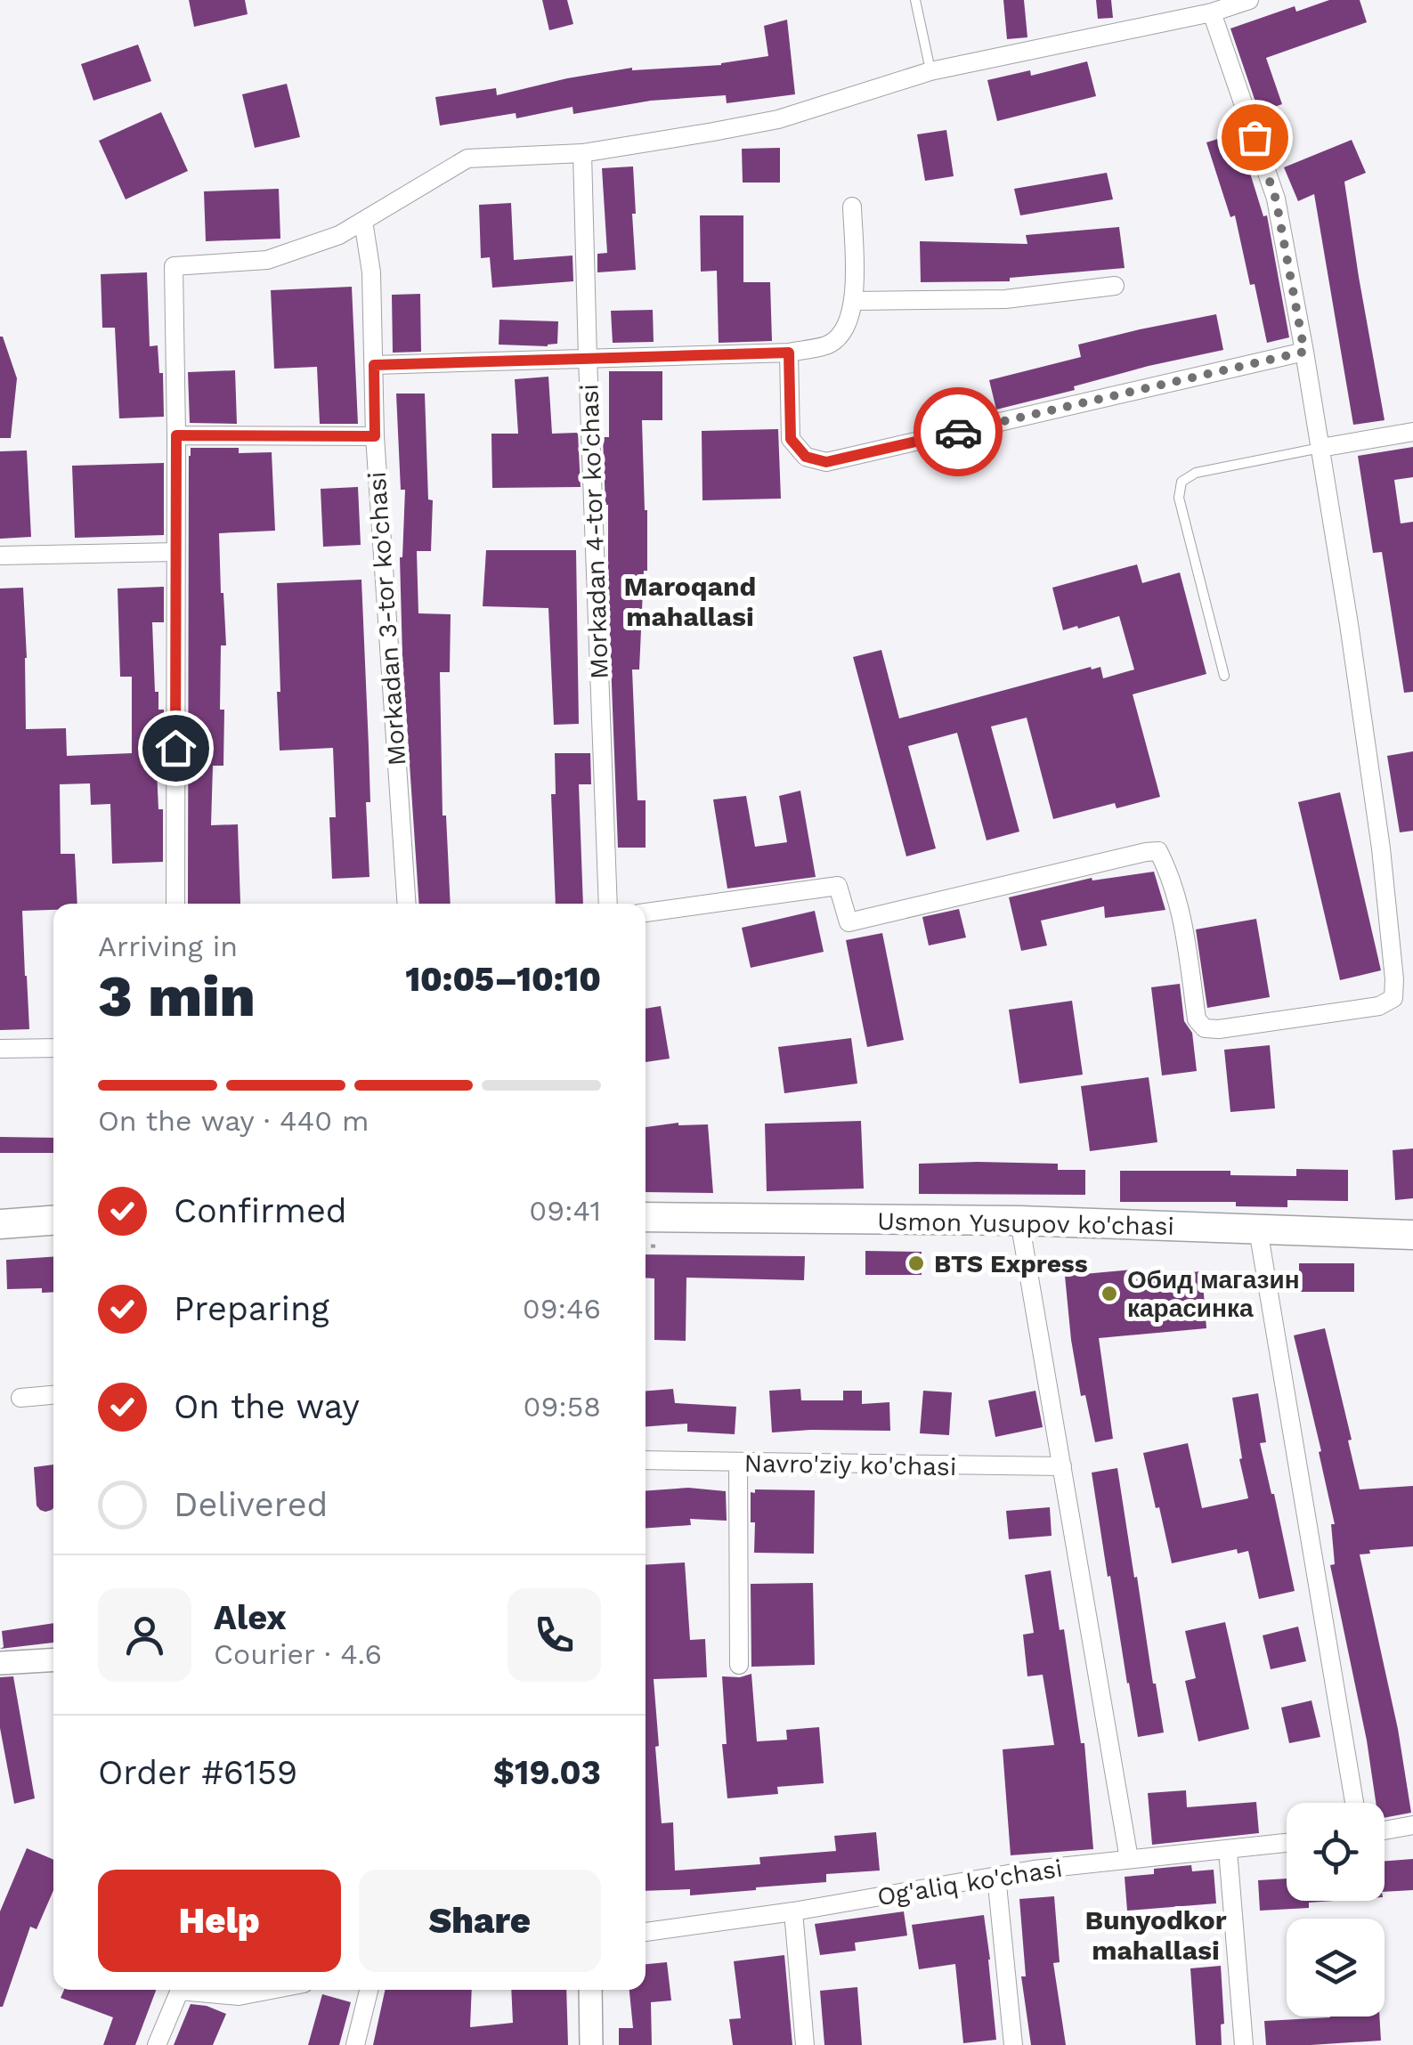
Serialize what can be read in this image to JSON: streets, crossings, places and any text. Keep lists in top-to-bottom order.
{
  "streets": {
    "main road": ["Usmon Yusupov ko'chasi"],
    "street": [
      "Morkadan 4-tor ko'chasi",
      "Morkadan 3-tor ko'chasi",
      "Navro'ziy ko'chasi",
      "Og'aliq ko'chasi"
    ]
  },
  "districts": ["Maroqand mahallasi", "Bunyodkor mahallasi"],
  "places": ["BTS Express", "Обид магазин карасинка"],
  "page": {
    "heading": ["3 min", "Arriving in", "10:05–10:10"],
    "panel": [
      "Alex",
      "Courier · 4.6",
      "Order #6159",
      "$19.03"
    ],
    "bar": "On the way · 440 m",
    "list": [
      ["Confirmed", "09:41"],
      ["Preparing", "09:46"],
      ["On the way", "09:58"],
      "Delivered"
    ],
    "buttons": ["Help", "Share"]
  }
}
